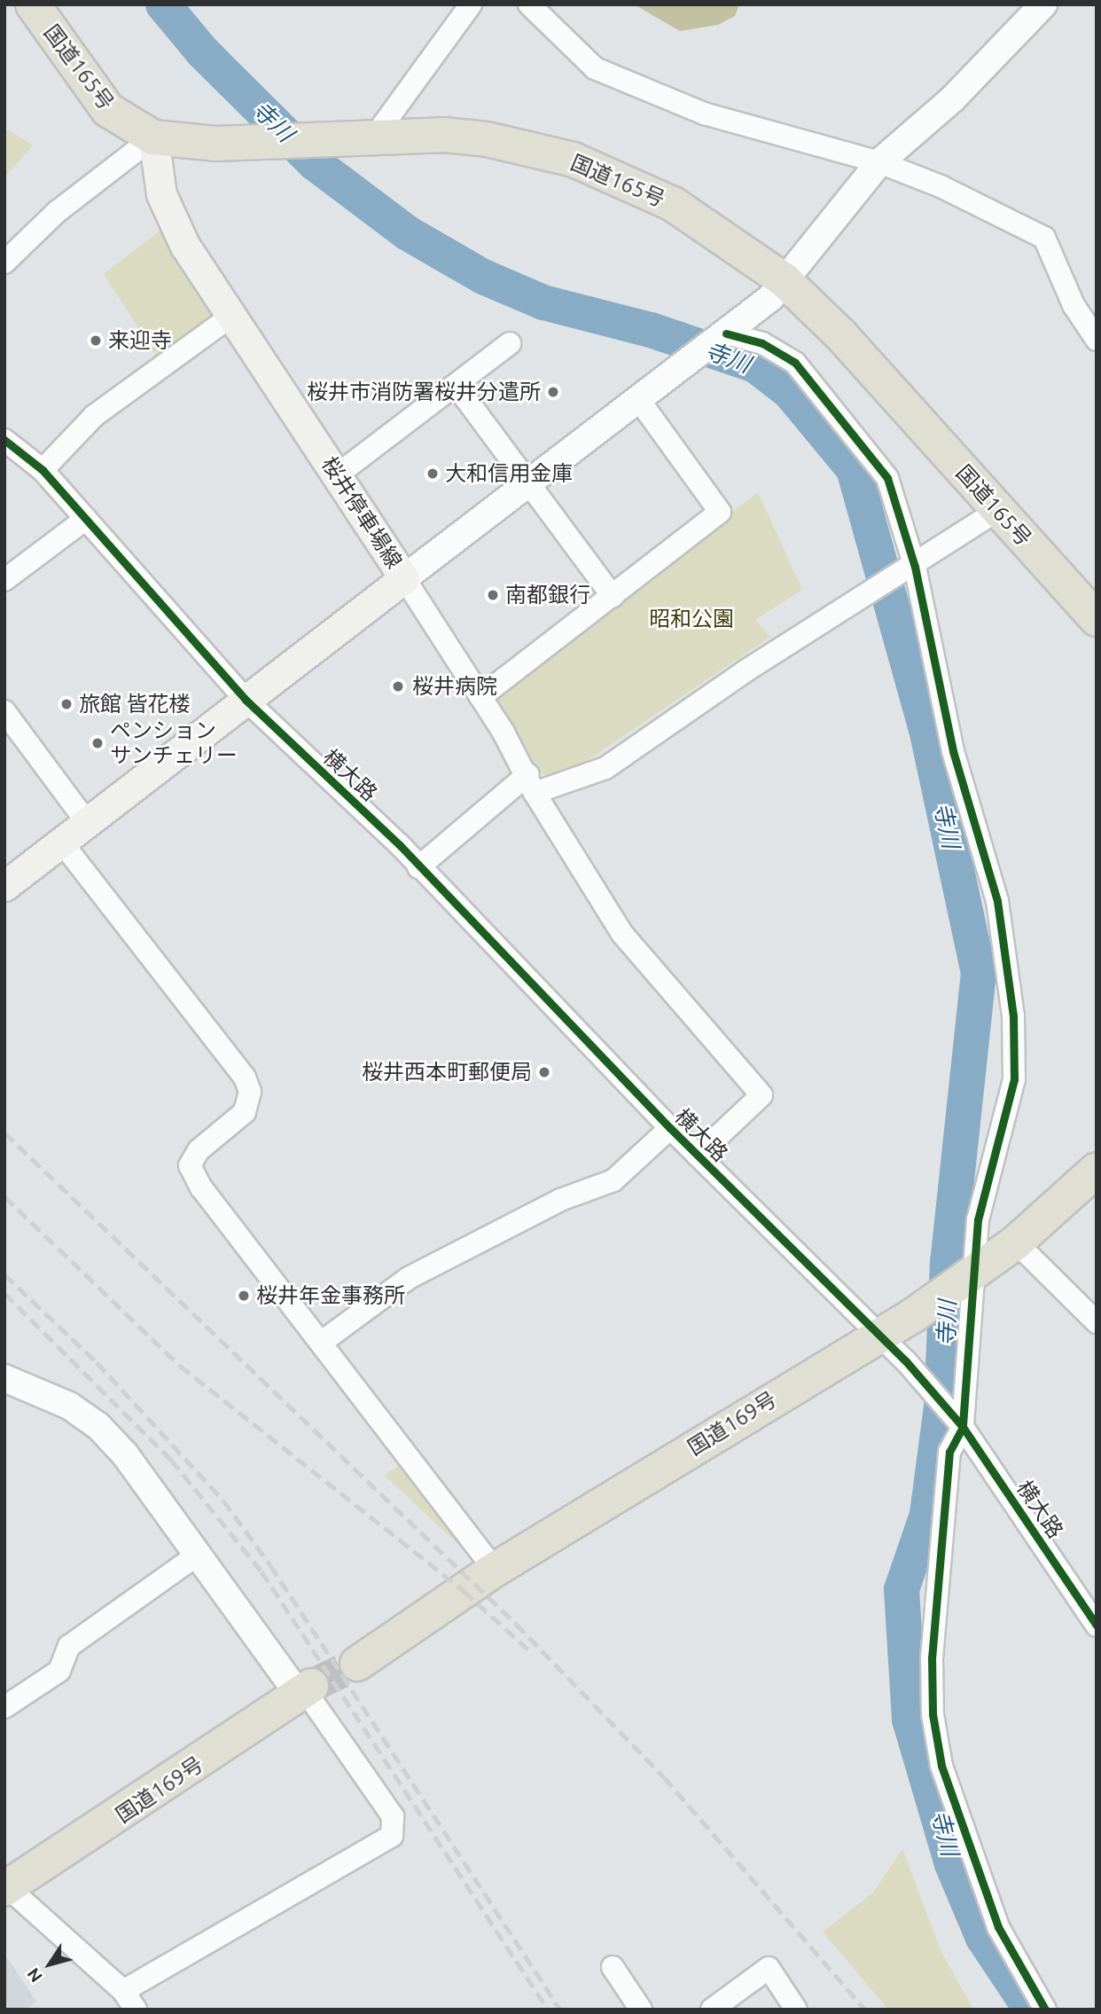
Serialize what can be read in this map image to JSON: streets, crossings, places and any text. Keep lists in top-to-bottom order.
{
  "streets": {
    "highway": ["国道165号", "国道169号"],
    "main road": ["桜井停車場線"],
    "street": ["横大路"]
  },
  "crossings": [
    ["国道165号", "桜井停車場線"],
    ["桜井停車場線", "横大路"],
    ["横大路", "国道169号"]
  ],
  "water": ["寺川"],
  "parks": ["昭和公園"],
  "places": [
    "来迎寺",
    "桜井市消防署桜井分遣所",
    "大和信用金庫",
    "南都銀行",
    "桜井病院",
    "旅館 皆花楼",
    "ペンション サンチェリー",
    "桜井西本町郵便局",
    "桜井年金事務所"
  ],
  "north": "bottom left"
}
